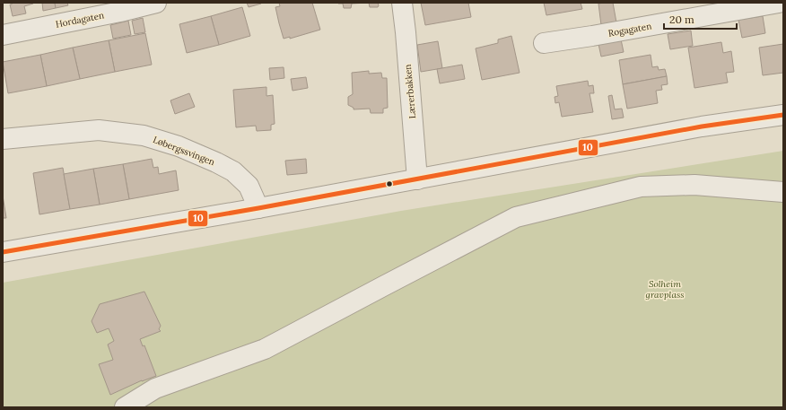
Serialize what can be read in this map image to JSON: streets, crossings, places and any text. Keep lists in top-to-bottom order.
{
  "streets": {
    "street": [
      "Hordagaten",
      "Rogagaten",
      "Lærerbakken",
      "Løbergssvingen"
    ]
  },
  "parks": ["Solheim gravplass"],
  "lines": ["transit line 10"],
  "scale_bar": "20 m"
}
